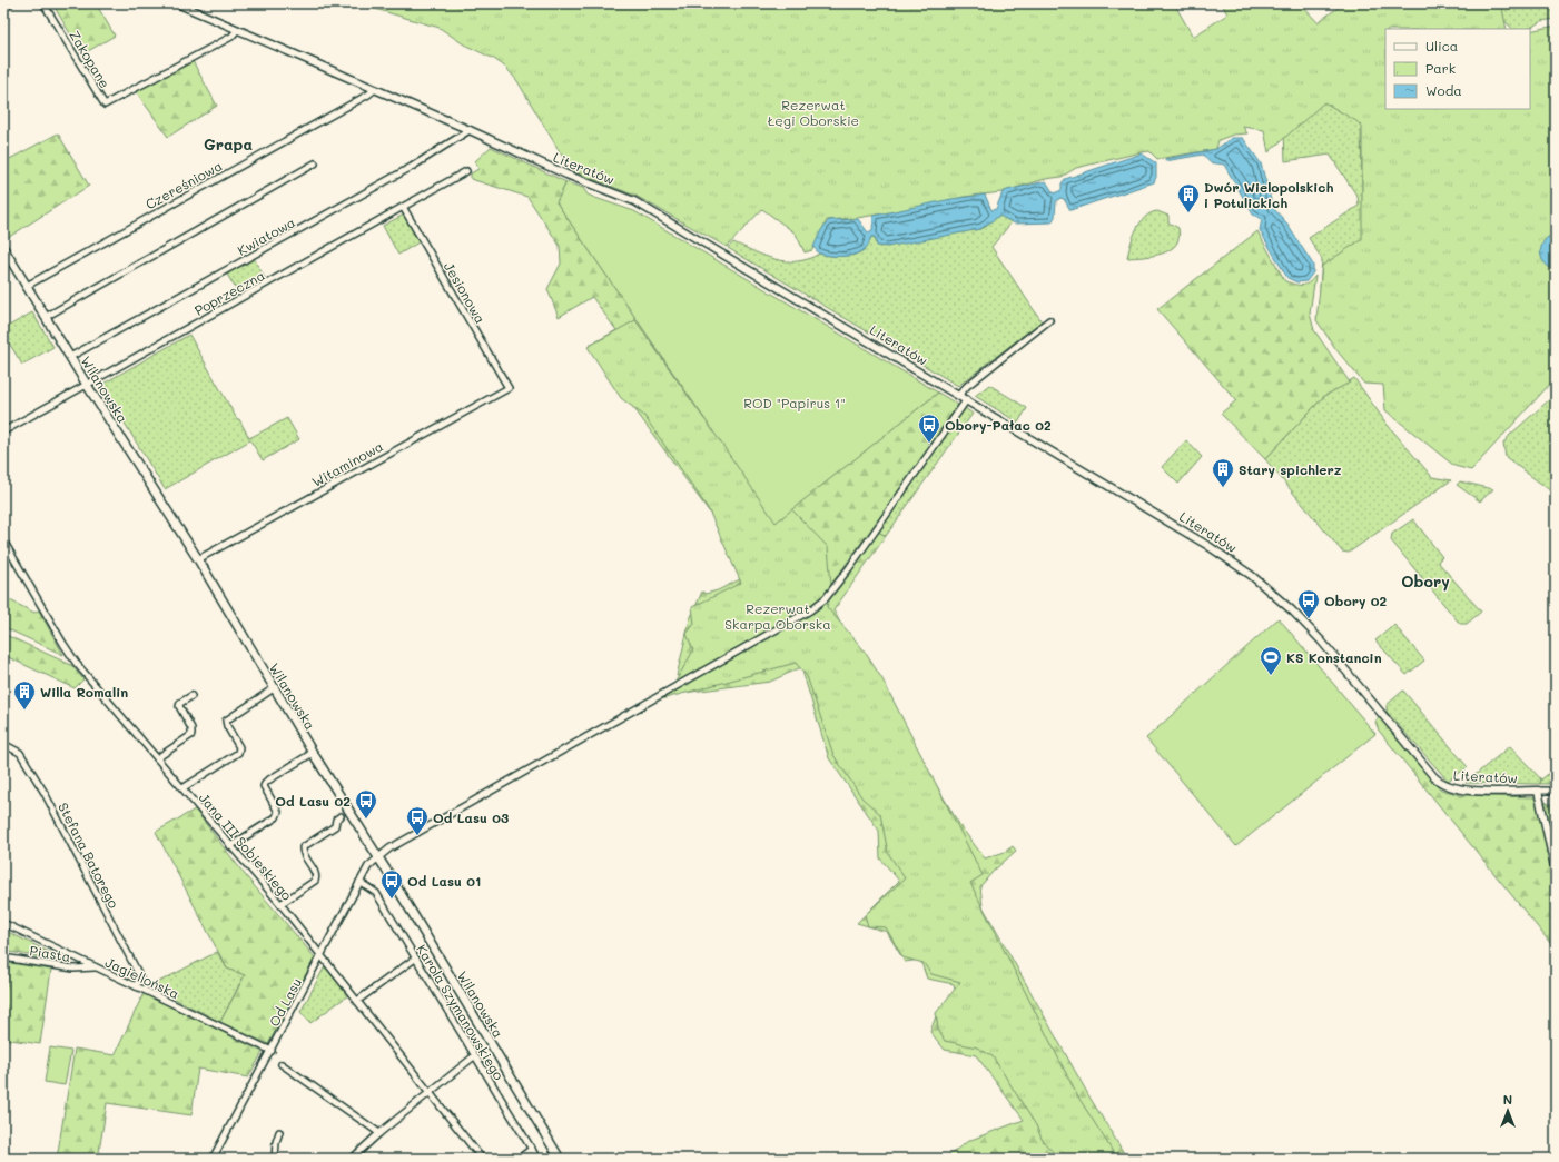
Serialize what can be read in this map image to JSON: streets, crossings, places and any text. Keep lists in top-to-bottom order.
{
  "streets": {
    "main road": ["Wilanowska"],
    "street": [
      "Zakopane",
      "Literatów",
      "Czereśniowa",
      "Kwiatowa",
      "Poprzeczna",
      "Jesionowa",
      "Witaminowa",
      "Jana III Sobieskiego",
      "Stefana Batorego",
      "Piasta",
      "Jagiellońska",
      "Od Lasu",
      "Karola Szymanowskiego"
    ]
  },
  "crossings": [
    ["Zakopane", "Literatów"],
    ["Literatów", "Czereśniowa"],
    ["Literatów", "Kwiatowa"],
    ["Czereśniowa", "Wilanowska"],
    ["Kwiatowa", "Wilanowska"],
    ["Poprzeczna", "Jesionowa"],
    ["Poprzeczna", "Wilanowska"],
    ["Jesionowa", "Witaminowa"],
    ["Wilanowska", "Witaminowa"],
    ["Wilanowska", "Od Lasu"],
    ["Jana III Sobieskiego", "Od Lasu"],
    ["Stefana Batorego", "Jagiellońska"],
    ["Piasta", "Jagiellońska"],
    ["Jagiellońska", "Od Lasu"],
    ["Od Lasu", "Karola Szymanowskiego"]
  ],
  "districts": ["Grapa", "Obory"],
  "parks": ["Rezerwat Łęgi Oborskie", "ROD \"Papirus 1\"", "Rezerwat Skarpa Oborska"],
  "places": {
    "building": ["Dwór Wielopolskich i Potulickich", "Stary spichlerz", "Willa Romalin"],
    "bus stop": [
      "Obory-Pałac 02",
      "Obory 02",
      "Od Lasu 02",
      "Od Lasu 03",
      "Od Lasu 01"
    ],
    "sports": ["KS Konstancin"]
  },
  "legend": ["Ulica", "Park", "Woda"],
  "north": "top"
}
